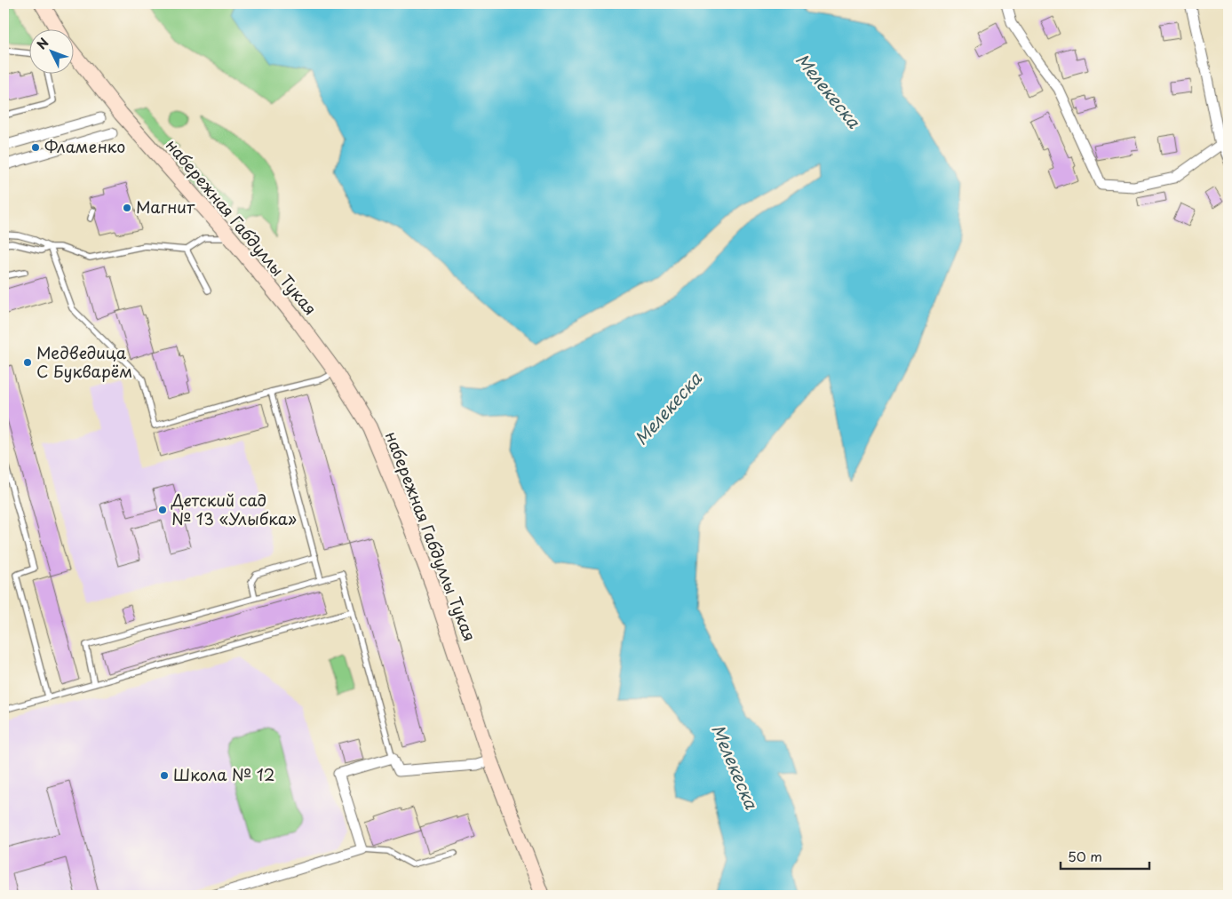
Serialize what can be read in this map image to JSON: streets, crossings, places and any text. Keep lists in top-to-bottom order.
{
  "streets": {
    "main road": ["набережная Габдуллы Тукая"]
  },
  "water": ["Мелекеска"],
  "places": [
    "Фламенко",
    "Магнит",
    "Медведица С Букварём",
    "Детский сад № 13 «Улыбка»",
    "Школа № 12"
  ],
  "scale_bar": "50 m",
  "north": "top left"
}
